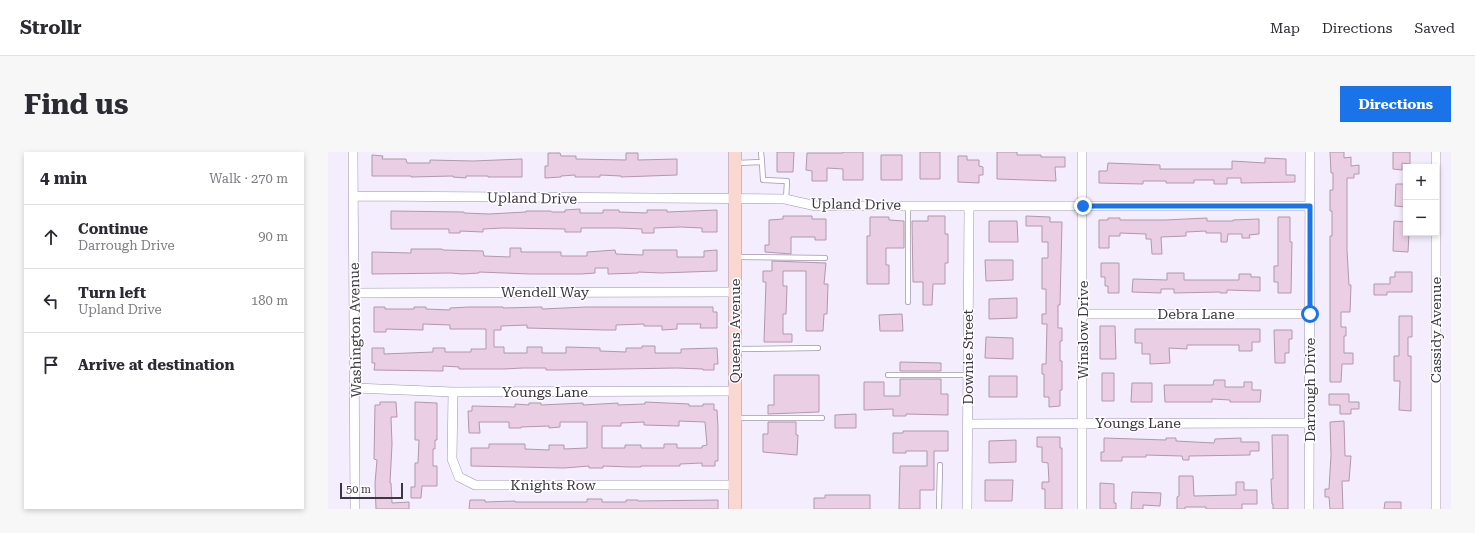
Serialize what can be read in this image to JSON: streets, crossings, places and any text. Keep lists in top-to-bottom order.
{
  "streets": {
    "main road": ["Queens Avenue"],
    "street": [
      "Upland Drive",
      "Wendell Way",
      "Debra Lane",
      "Washington Avenue",
      "Winslow Drive",
      "Cassidy Avenue",
      "Downie Street",
      "Darrough Drive",
      "Youngs Lane",
      "Knights Row"
    ]
  },
  "crossings": [
    ["Upland Drive", "Washington Avenue"],
    ["Upland Drive", "Winslow Drive"],
    ["Upland Drive", "Queens Avenue"],
    ["Upland Drive", "Downie Street"],
    ["Upland Drive", "Darrough Drive"],
    ["Wendell Way", "Washington Avenue"],
    ["Wendell Way", "Queens Avenue"],
    ["Debra Lane", "Winslow Drive"],
    ["Debra Lane", "Darrough Drive"],
    ["Washington Avenue", "Youngs Lane"],
    ["Winslow Drive", "Youngs Lane"],
    ["Queens Avenue", "Youngs Lane"],
    ["Queens Avenue", "Knights Row"],
    ["Downie Street", "Youngs Lane"],
    ["Darrough Drive", "Youngs Lane"],
    ["Youngs Lane", "Knights Row"]
  ],
  "scale_bar": "50 m",
  "page": {
    "header": "Strollr",
    "nav": ["Map", "Directions", "Saved"],
    "buttons": "Directions",
    "title": "Find us",
    "heading": ["4 min", "Walk · 270 m"],
    "map_buttons": ["+", "−"],
    "list": [
      ["Continue", "Darrough Drive", "90 m"],
      ["Turn left", "Upland Drive", "180 m"],
      "Arrive at destination"
    ],
    "scale": "50 m"
  }
}
